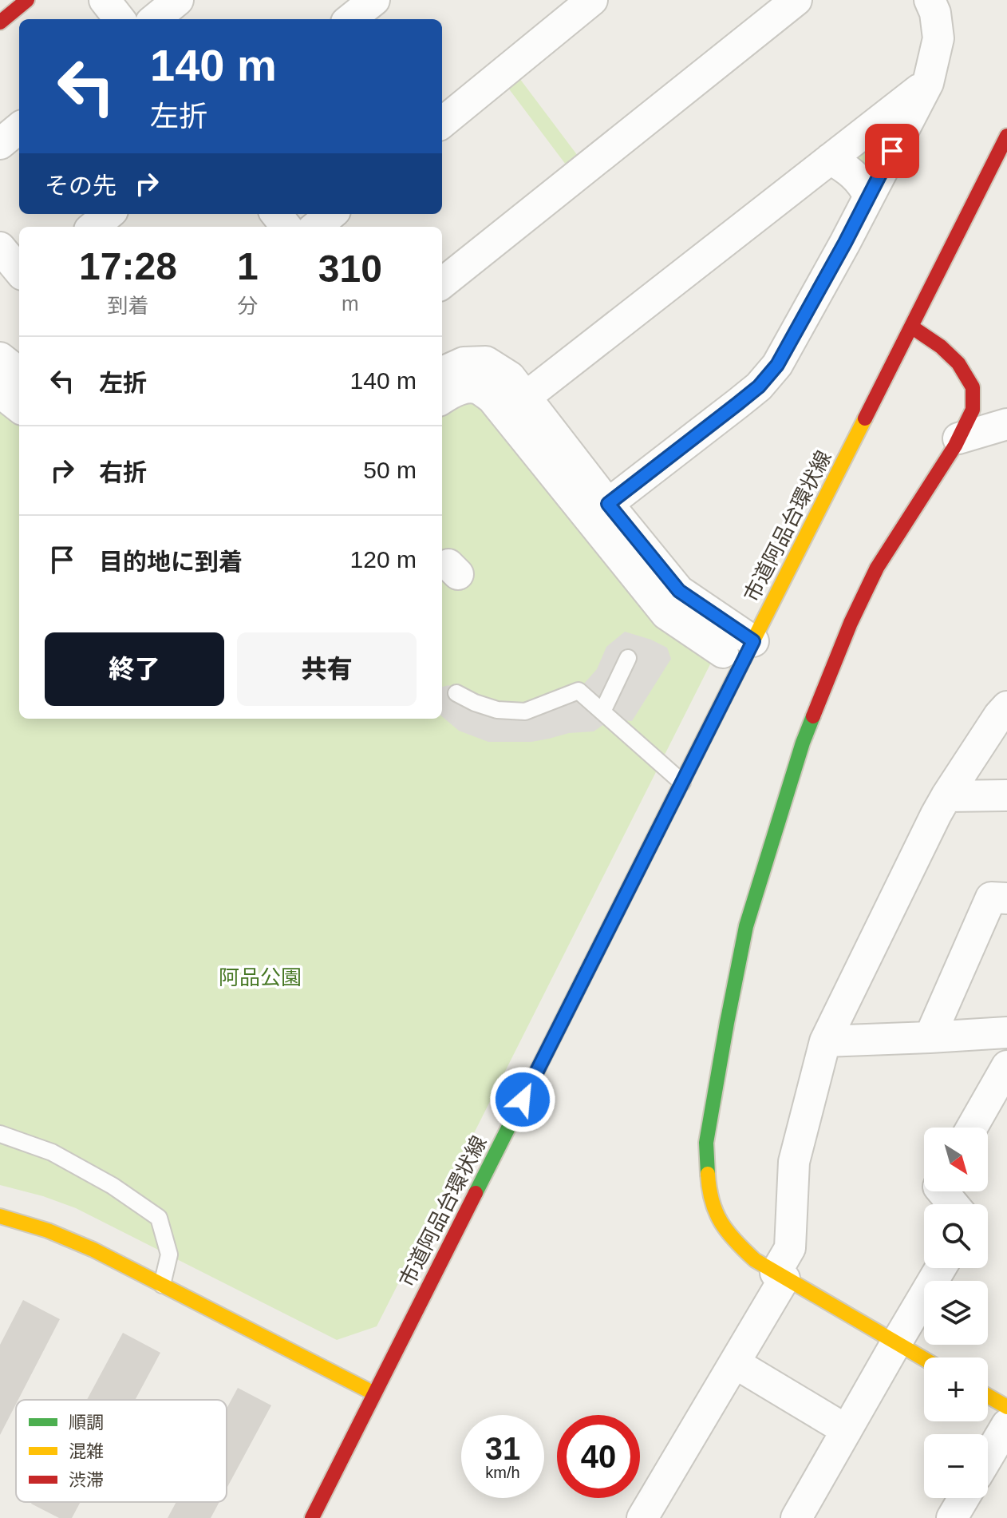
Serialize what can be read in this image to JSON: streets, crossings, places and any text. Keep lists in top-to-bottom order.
{
  "streets": {
    "street": ["市道阿品台環状線"]
  },
  "parks": ["阿品公園"],
  "legend": ["順調", "混雑", "渋滞"],
  "north": "bottom right",
  "page": {
    "turn": ["140 m", "左折"],
    "then": "その先",
    "eta": [
      "17:28",
      "到着",
      "1",
      "分",
      "310",
      "m"
    ],
    "list": [
      {
        "name": "左折",
        "value": "140 m"
      },
      {
        "name": "右折",
        "value": "50 m"
      },
      {
        "name": "目的地に到着",
        "value": "120 m"
      }
    ],
    "buttons": ["終了", "共有"],
    "map_buttons": ["+", "−"],
    "speed": "31 km/h",
    "limit": "40"
  }
}
